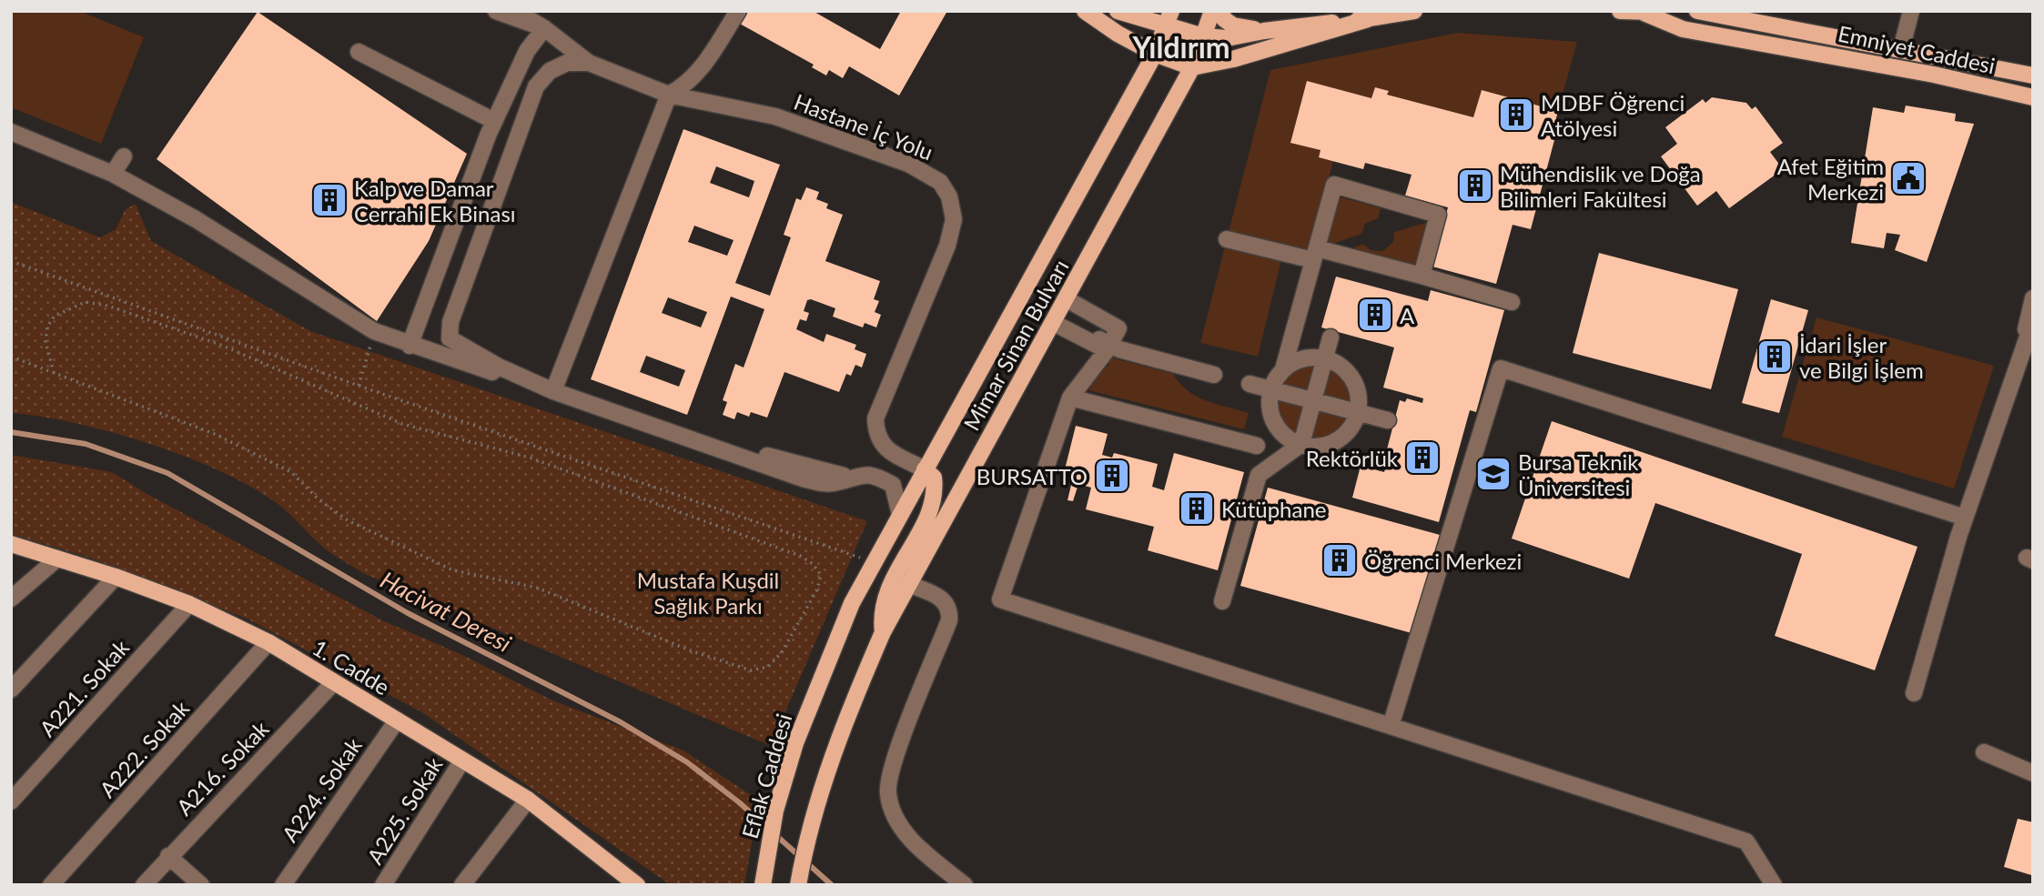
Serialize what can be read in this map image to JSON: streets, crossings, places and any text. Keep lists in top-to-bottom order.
{
  "streets": {
    "main road": [
      "Emniyet Caddesi",
      "Mimar Sinan Bulvarı",
      "1. Cadde",
      "Eflak Caddesi"
    ],
    "street": [
      "Hastane İç Yolu",
      "A221. Sokak",
      "A222. Sokak",
      "A216. Sokak",
      "A224. Sokak",
      "A225. Sokak"
    ]
  },
  "crossings": [
    ["Hastane İç Yolu", "Mimar Sinan Bulvarı"],
    ["Mimar Sinan Bulvarı", "Eflak Caddesi"],
    ["1. Cadde", "A221. Sokak"],
    ["1. Cadde", "A222. Sokak"],
    ["1. Cadde", "A216. Sokak"],
    ["1. Cadde", "A224. Sokak"],
    ["1. Cadde", "A225. Sokak"]
  ],
  "districts": ["Yıldırım"],
  "water": ["Hacivat Deresi"],
  "parks": ["Mustafa Kuşdil Sağlık Parkı"],
  "places": {
    "building": [
      "MDBF Öğrenci Atölyesi",
      "Mühendislik ve Doğa Bilimleri Fakültesi",
      "Kalp ve Damar Cerrahi Ek Binası",
      "A",
      "İdari İşler ve Bilgi İşlem",
      "Rektörlük",
      "BURSATTO",
      "Kütüphane",
      "Öğrenci Merkezi"
    ],
    "public building": ["Afet Eğitim Merkezi"],
    "school or university": ["Bursa Teknik Üniversitesi"]
  }
}
